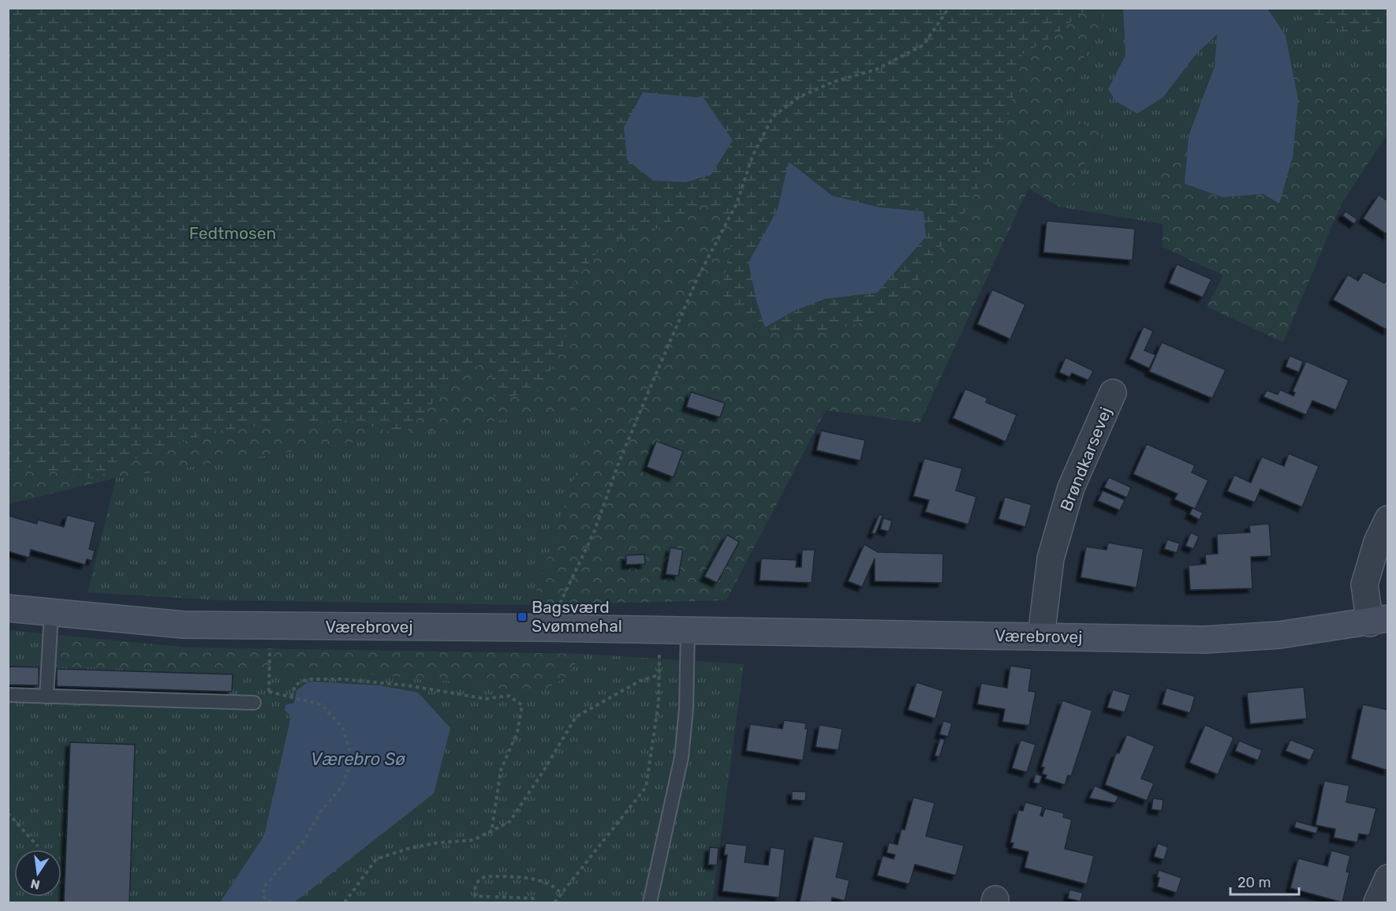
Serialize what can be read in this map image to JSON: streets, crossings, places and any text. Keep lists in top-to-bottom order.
{
  "streets": {
    "street": ["Brøndkarsevej", "Værebrovej"]
  },
  "crossings": [
    ["Brøndkarsevej", "Værebrovej"]
  ],
  "water": ["Værebro Sø"],
  "parks": ["Fedtmosen"],
  "places": {
    "transit": ["Bagsværd Svømmehal"]
  },
  "scale_bar": "20 m",
  "north": "bottom"
}
